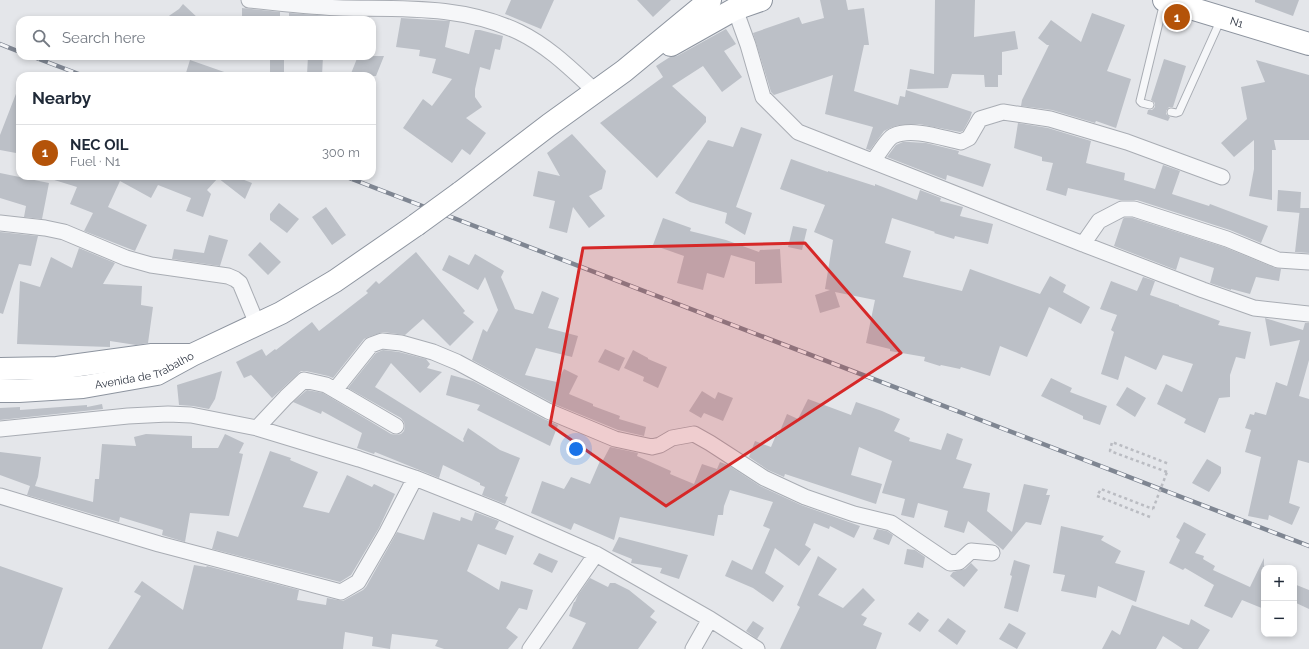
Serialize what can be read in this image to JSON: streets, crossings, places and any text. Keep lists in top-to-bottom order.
{
  "streets": {
    "highway": ["N1", "Avenida de Trabalho"]
  },
  "page": {
    "pins": "1",
    "search": "Search here",
    "heading": "Nearby",
    "list": [
      {
        "mark": "1",
        "name": "NEC OIL",
        "note": "Fuel · N1",
        "value": "300 m"
      }
    ],
    "map_buttons": ["+", "−"]
  }
}
